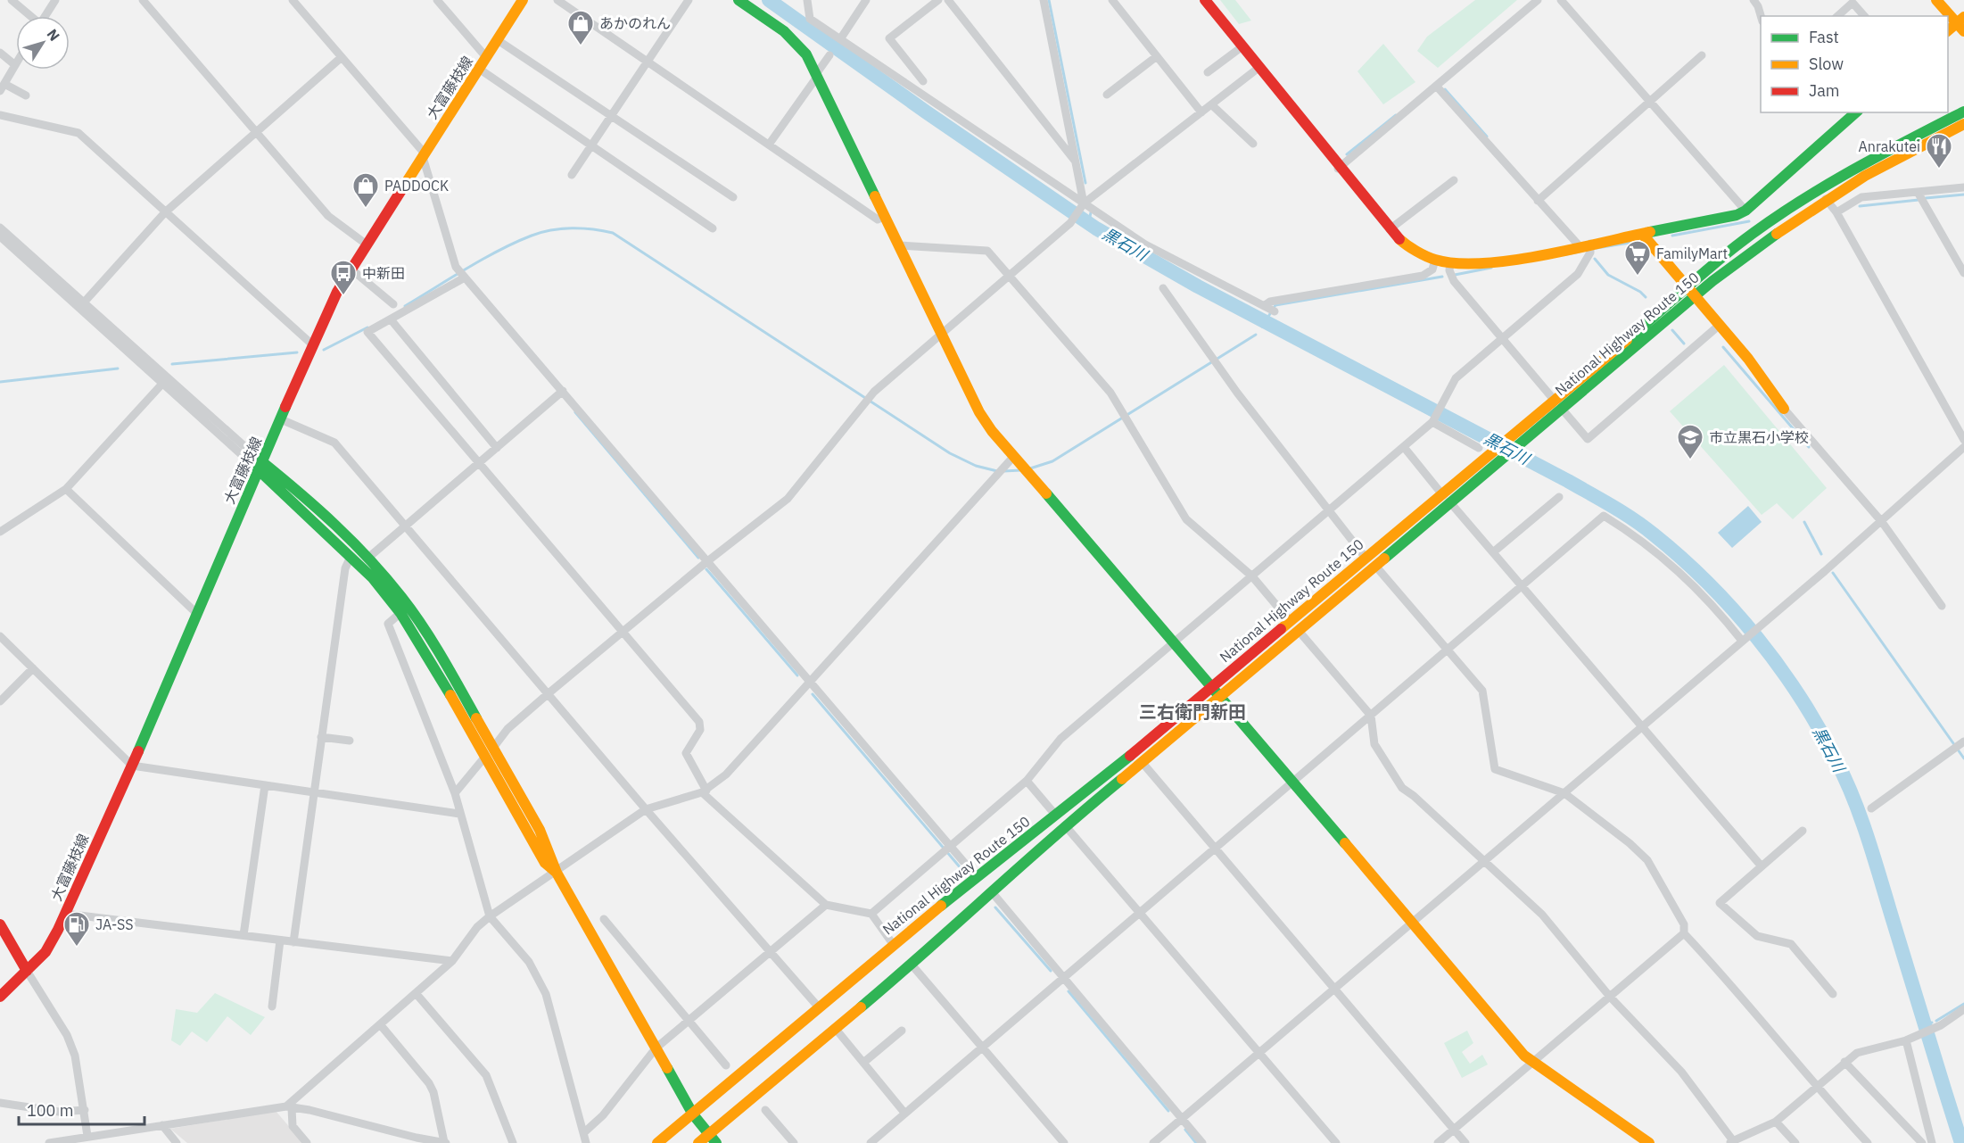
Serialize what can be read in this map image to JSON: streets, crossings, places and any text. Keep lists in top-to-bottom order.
{
  "streets": {
    "main road": ["大富藤枝線", "National Highway Route 150"]
  },
  "districts": ["三右衛門新田"],
  "water": ["黒石川"],
  "places": {
    "shop": ["あかのれん", "PADDOCK"],
    "restaurant": ["Anrakutei"],
    "supermarket": ["FamilyMart"],
    "bus stop": ["中新田"],
    "school or university": ["市立黒石小学校"],
    "fuel station": ["JA-SS"]
  },
  "legend": ["Fast", "Slow", "Jam"],
  "scale_bar": "100 m",
  "north": "top right"
}
